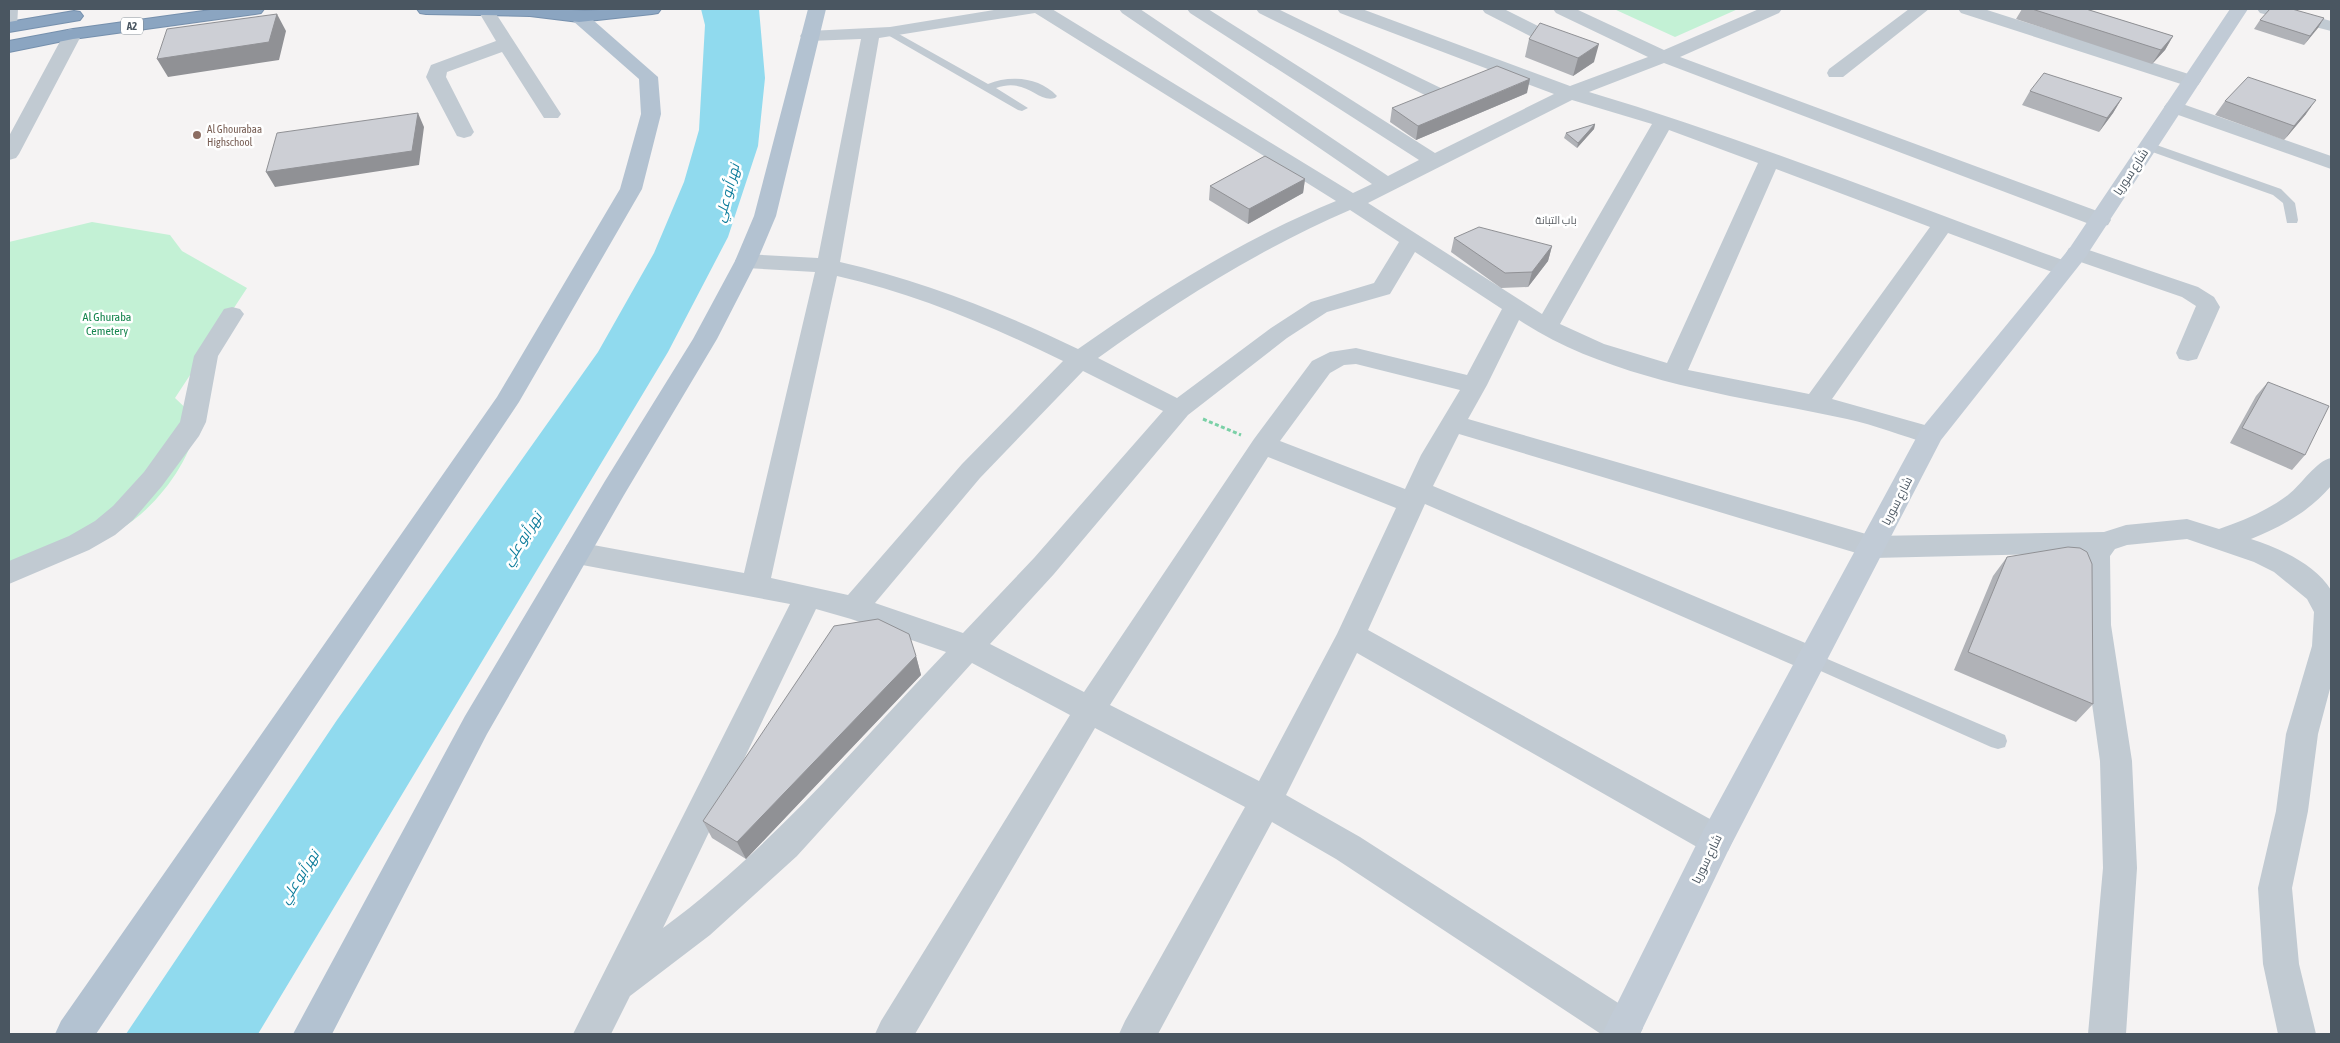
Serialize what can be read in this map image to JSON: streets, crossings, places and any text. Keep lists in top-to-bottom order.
{
  "streets": {
    "highway": ["A2"],
    "street": ["شارع سوريا"]
  },
  "districts": ["باب التبانة"],
  "water": ["نهر أبو علي"],
  "parks": ["Al Ghuraba Cemetery"],
  "places": ["Al Ghourabaa Highschool"]
}
